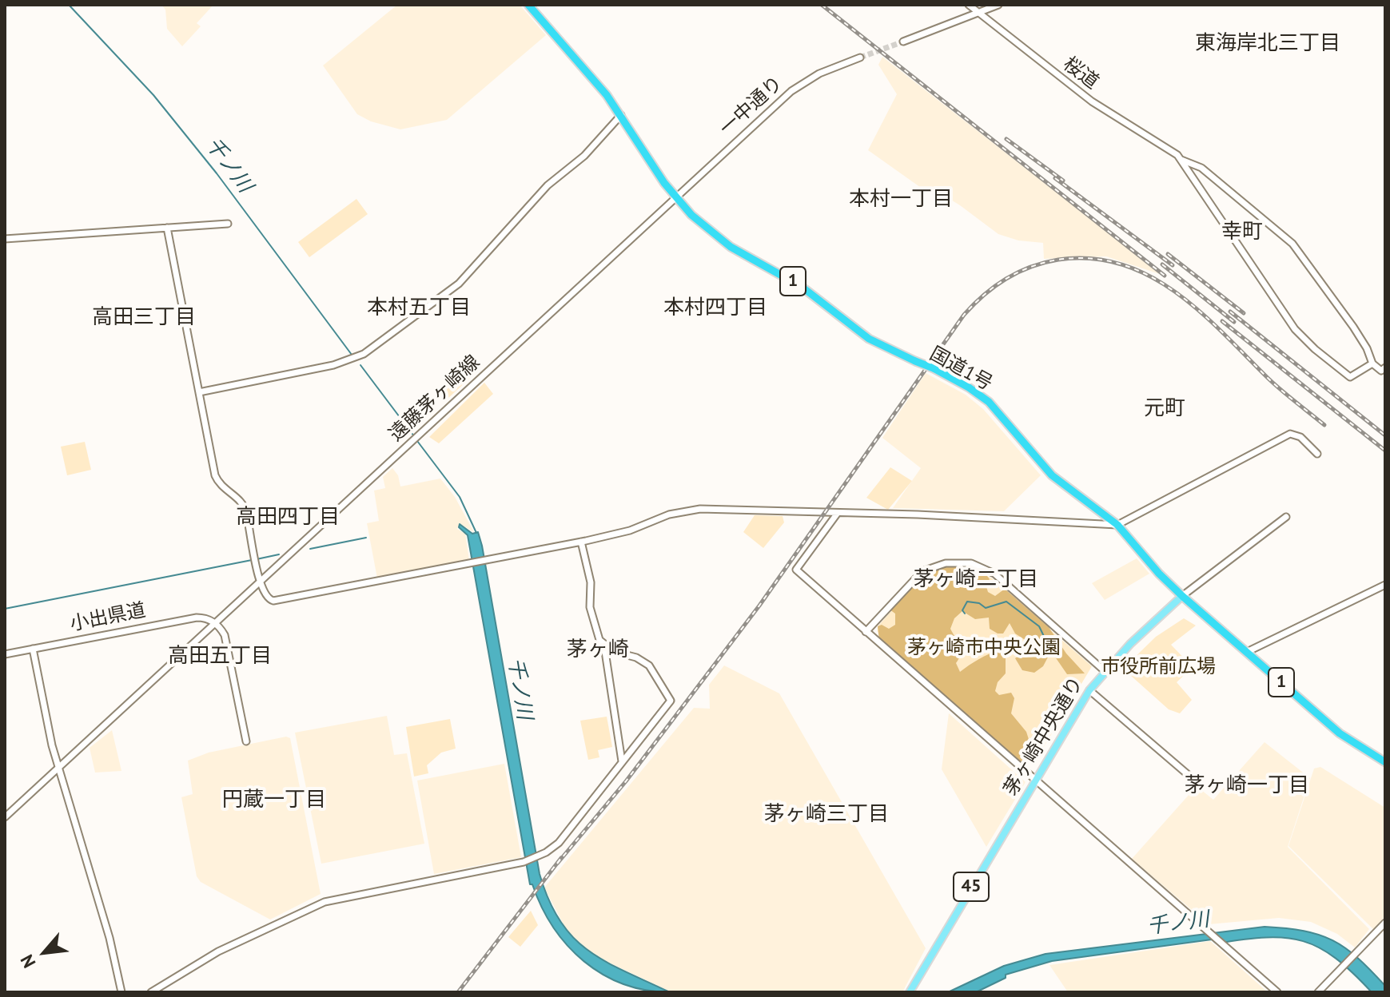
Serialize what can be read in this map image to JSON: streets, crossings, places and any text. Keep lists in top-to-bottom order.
{
  "streets": {
    "highway": ["1", "国道1号"],
    "main road": ["茅ヶ崎中央通り", "45"],
    "street": [
      "桜道",
      "一中通り",
      "遠藤茅ヶ崎線",
      "小出県道"
    ]
  },
  "crossings": [
    ["一中通り", "国道1号"],
    ["一中通り", "遠藤茅ヶ崎線"],
    ["国道1号", "遠藤茅ヶ崎線"],
    ["国道1号", "茅ヶ崎中央通り"],
    ["遠藤茅ヶ崎線", "小出県道"]
  ],
  "districts": [
    "東海岸北三丁目",
    "本村一丁目",
    "幸町",
    "本村五丁目",
    "本村四丁目",
    "高田三丁目",
    "元町",
    "高田四丁目",
    "茅ヶ崎二丁目",
    "茅ヶ崎",
    "高田五丁目",
    "茅ヶ崎一丁目",
    "円蔵一丁目",
    "茅ヶ崎三丁目"
  ],
  "water": ["千ノ川"],
  "parks": ["茅ヶ崎市中央公園", "市役所前広場"],
  "north": "bottom left"
}
